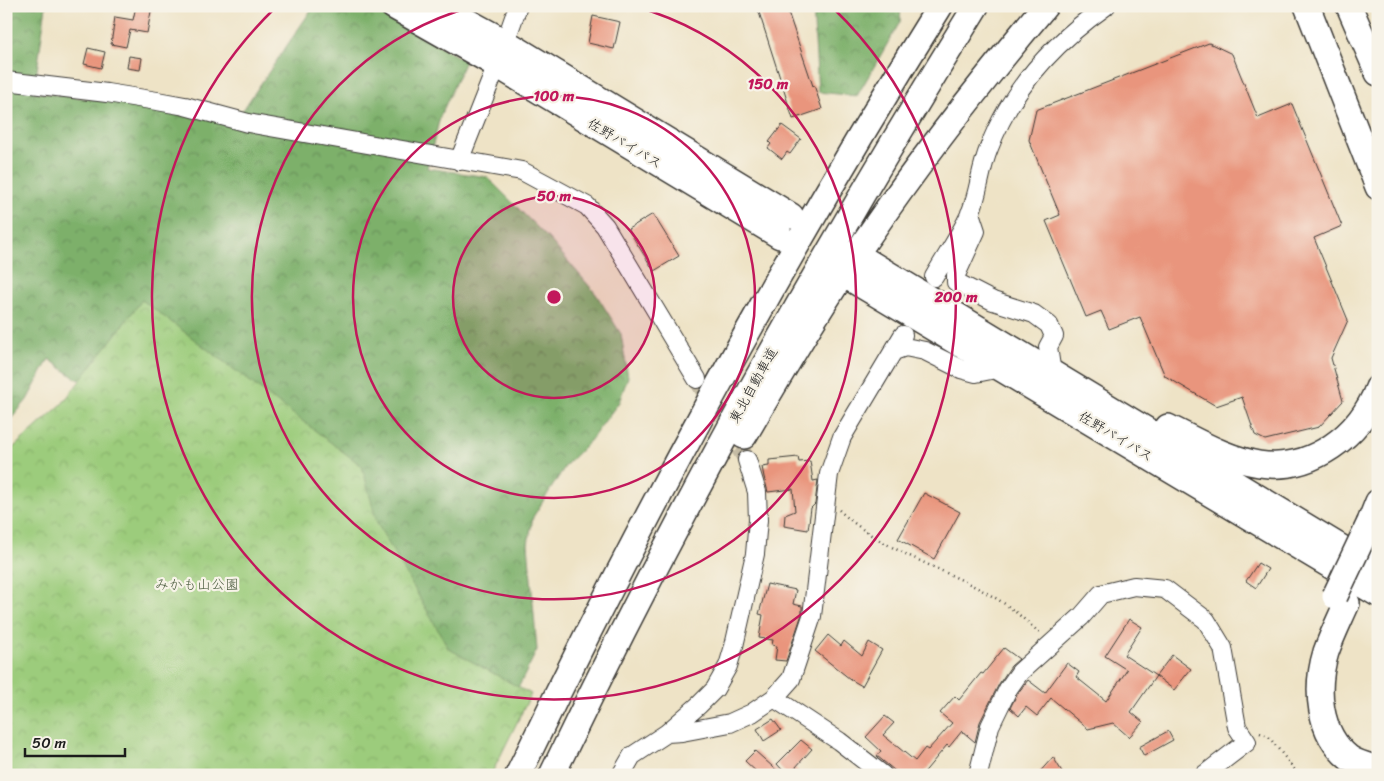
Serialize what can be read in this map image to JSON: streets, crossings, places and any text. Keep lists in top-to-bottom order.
{
  "streets": {
    "highway": ["佐野バイパス", "東北自動車道"]
  },
  "parks": ["みかも山公園"],
  "scale_bar": "50 m",
  "rings": [
    "150 m",
    "100 m",
    "50 m",
    "200 m"
  ]
}
